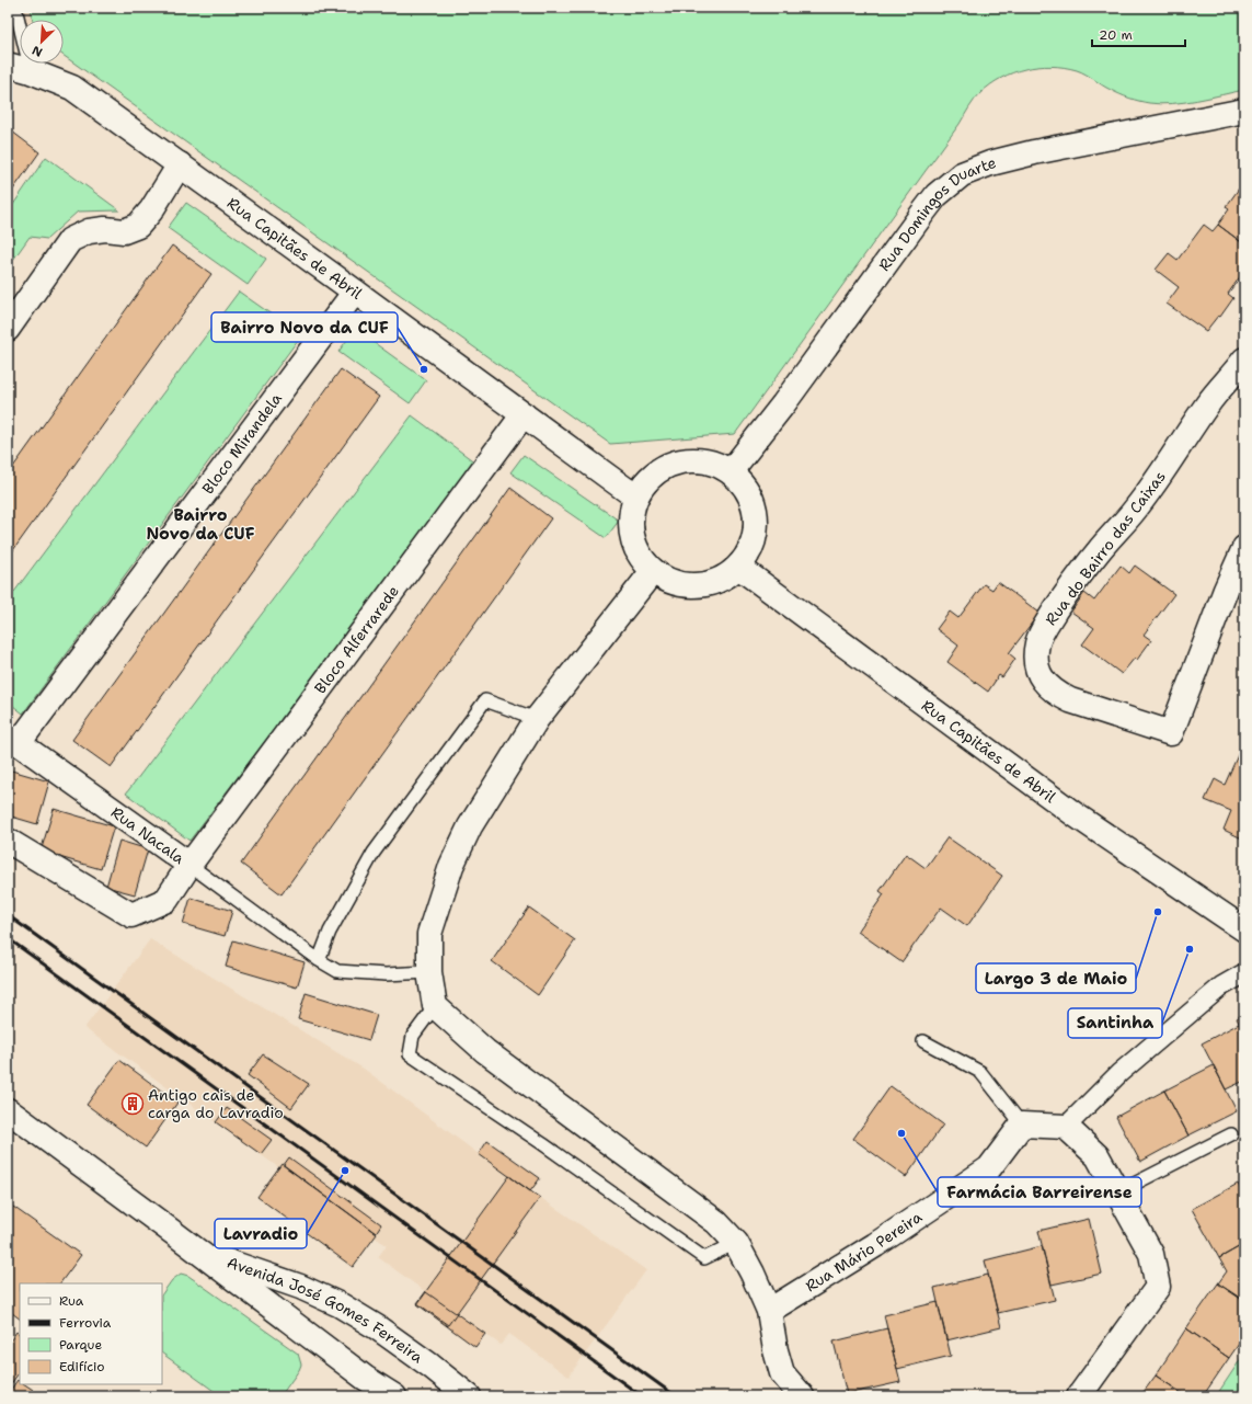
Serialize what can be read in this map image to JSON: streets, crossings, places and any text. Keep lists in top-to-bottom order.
{
  "streets": {
    "street": [
      "Rua Domingos Duarte",
      "Rua Capitães de Abril",
      "Bloco Mirandela",
      "Rua do Bairro das Caixas",
      "Bloco Alferrarede",
      "Rua Nacala",
      "Rua Mário Pereira",
      "Avenida José Gomes Ferreira"
    ]
  },
  "crossings": [
    ["Rua Domingos Duarte", "Rua Capitães de Abril"],
    ["Rua Capitães de Abril", "Bloco Mirandela"],
    ["Rua Capitães de Abril", "Bloco Alferrarede"],
    ["Bloco Mirandela", "Rua Nacala"],
    ["Bloco Alferrarede", "Rua Nacala"]
  ],
  "districts": ["Bairro Novo da CUF"],
  "places": {
    "other": [
      "Bairro Novo da CUF",
      "Largo 3 de Maio",
      "Santinha",
      "Farmácia Barreirense",
      "Lavradio"
    ],
    "building": ["Antigo cais de carga do Lavradio"]
  },
  "legend": [
    "Rua",
    "Ferrovia",
    "Parque",
    "Edifício"
  ],
  "scale_bar": "20 m",
  "north": "bottom left"
}
